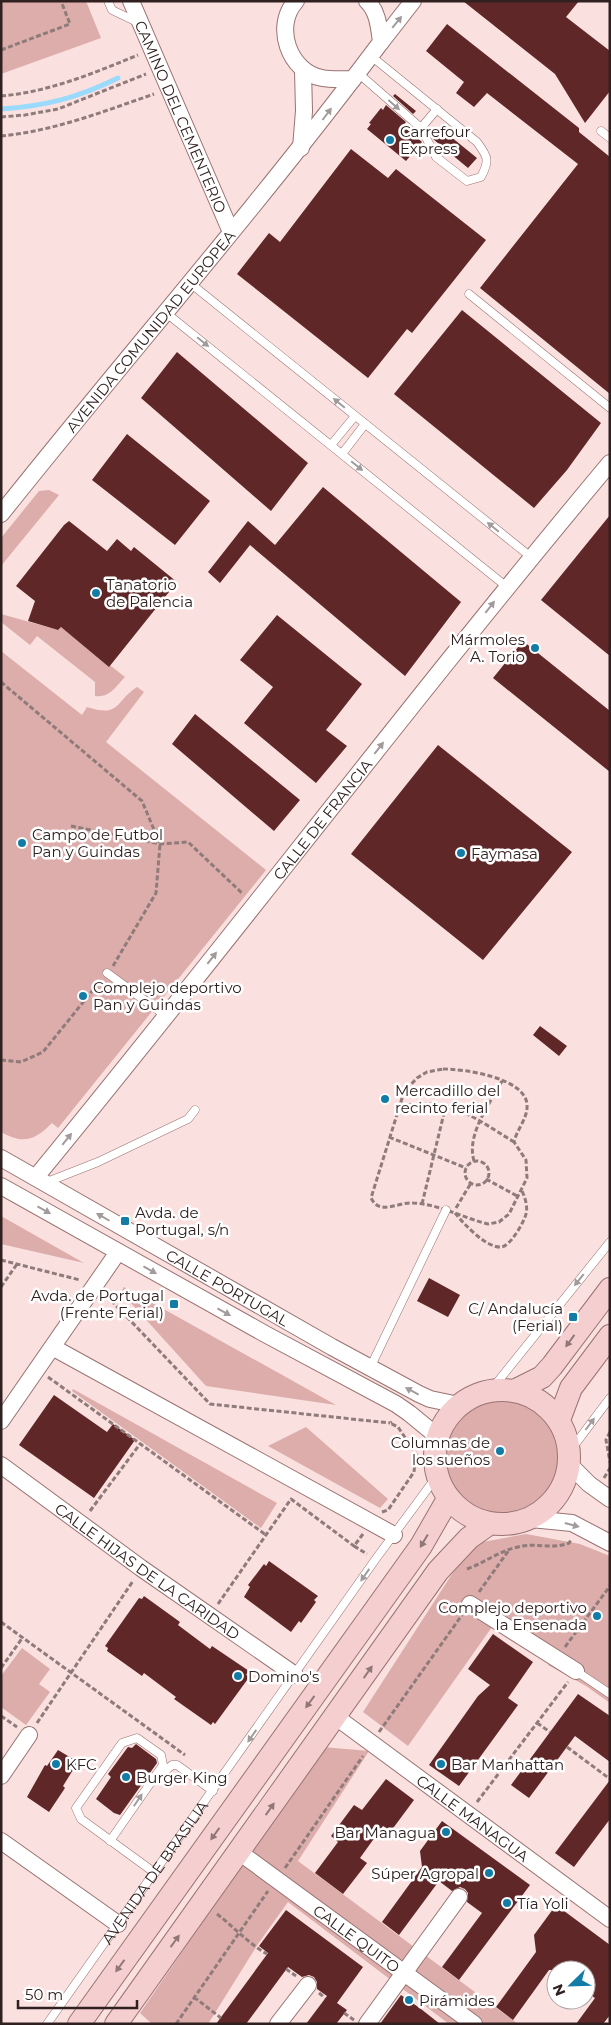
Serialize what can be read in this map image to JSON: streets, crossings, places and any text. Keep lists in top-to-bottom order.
{
  "streets": {
    "main road": ["AVENIDA DE BRASILIA"],
    "street": [
      "CAMINO DEL CEMENTERIO",
      "AVENIDA COMUNIDAD EUROPEA",
      "CALLE DE FRANCIA",
      "CALLE PORTUGAL",
      "CALLE HIJAS DE LA CARIDAD",
      "CALLE MANAGUA",
      "CALLE QUITO"
    ]
  },
  "crossings": [
    ["CAMINO DEL CEMENTERIO", "AVENIDA COMUNIDAD EUROPEA"],
    ["CALLE DE FRANCIA", "CALLE PORTUGAL"],
    ["CALLE PORTUGAL", "AVENIDA DE BRASILIA"],
    ["CALLE HIJAS DE LA CARIDAD", "AVENIDA DE BRASILIA"]
  ],
  "one_way": ["CALLE DE FRANCIA"],
  "places": {
    "other": [
      "Carrefour Express",
      "Tanatorio de Palencia",
      "Mármoles A. Torio",
      "Campo de Futbol Pan y Guindas",
      "Faymasa",
      "Complejo deportivo Pan y Guindas",
      "Mercadillo del recinto ferial",
      "Columnas de los sueños",
      "Complejo deportivo la Ensenada",
      "Domino's",
      "KFC",
      "Bar Manhattan",
      "Burger King",
      "Bar Managua",
      "Súper Agropal",
      "Tía Yoli",
      "Pirámides"
    ],
    "transit": ["Avda. de Portugal, s/n", "Avda. de Portugal (Frente Ferial)", "C/ Andalucía (Ferial)"]
  },
  "scale_bar": "50 m",
  "north": "bottom left"
}
